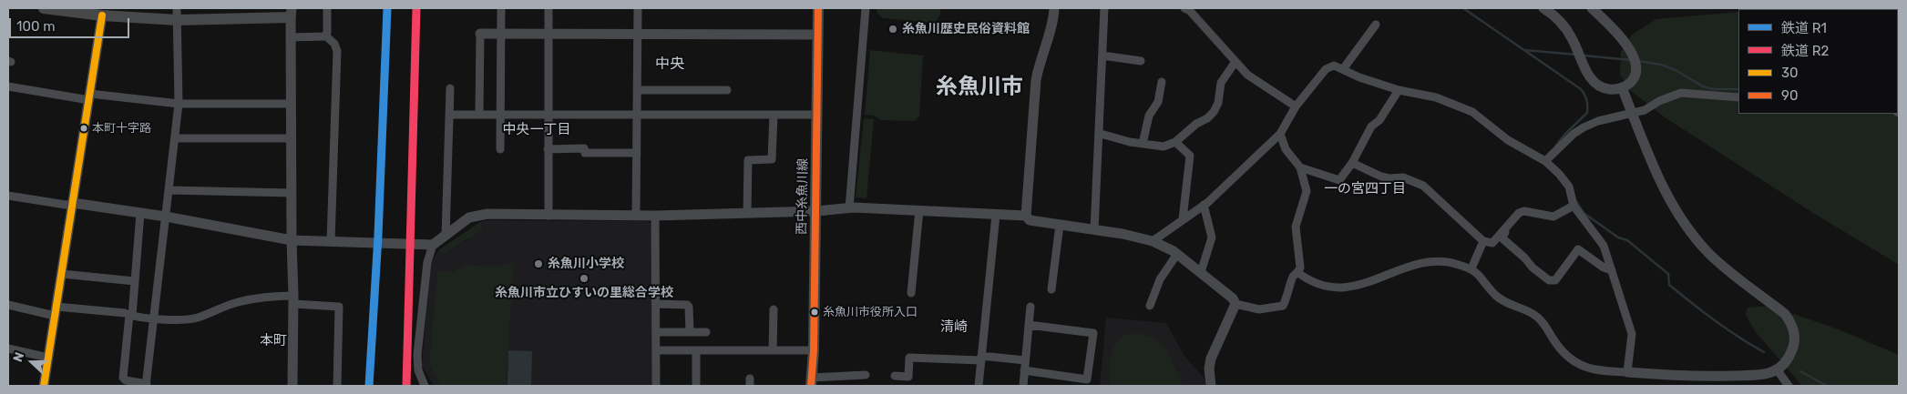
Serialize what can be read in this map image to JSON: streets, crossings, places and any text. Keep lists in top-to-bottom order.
{
  "streets": {
    "main road": ["西中糸魚川線"]
  },
  "districts": [
    "中央",
    "糸魚川市",
    "中央一丁目",
    "一の宮四丁目",
    "清崎",
    "本町"
  ],
  "places": [
    "糸魚川歴史民俗資料館",
    "本町十字路",
    "糸魚川小学校",
    "糸魚川市立ひすいの里総合学校",
    "糸魚川市役所入口"
  ],
  "lines": [
    "rail line R1",
    "rail line R2",
    "transit line 90",
    "transit line 30"
  ],
  "legend": [
    "鉄道 R1",
    "鉄道 R2",
    "30",
    "90"
  ],
  "scale_bar": "100 m",
  "north": "left"
}
